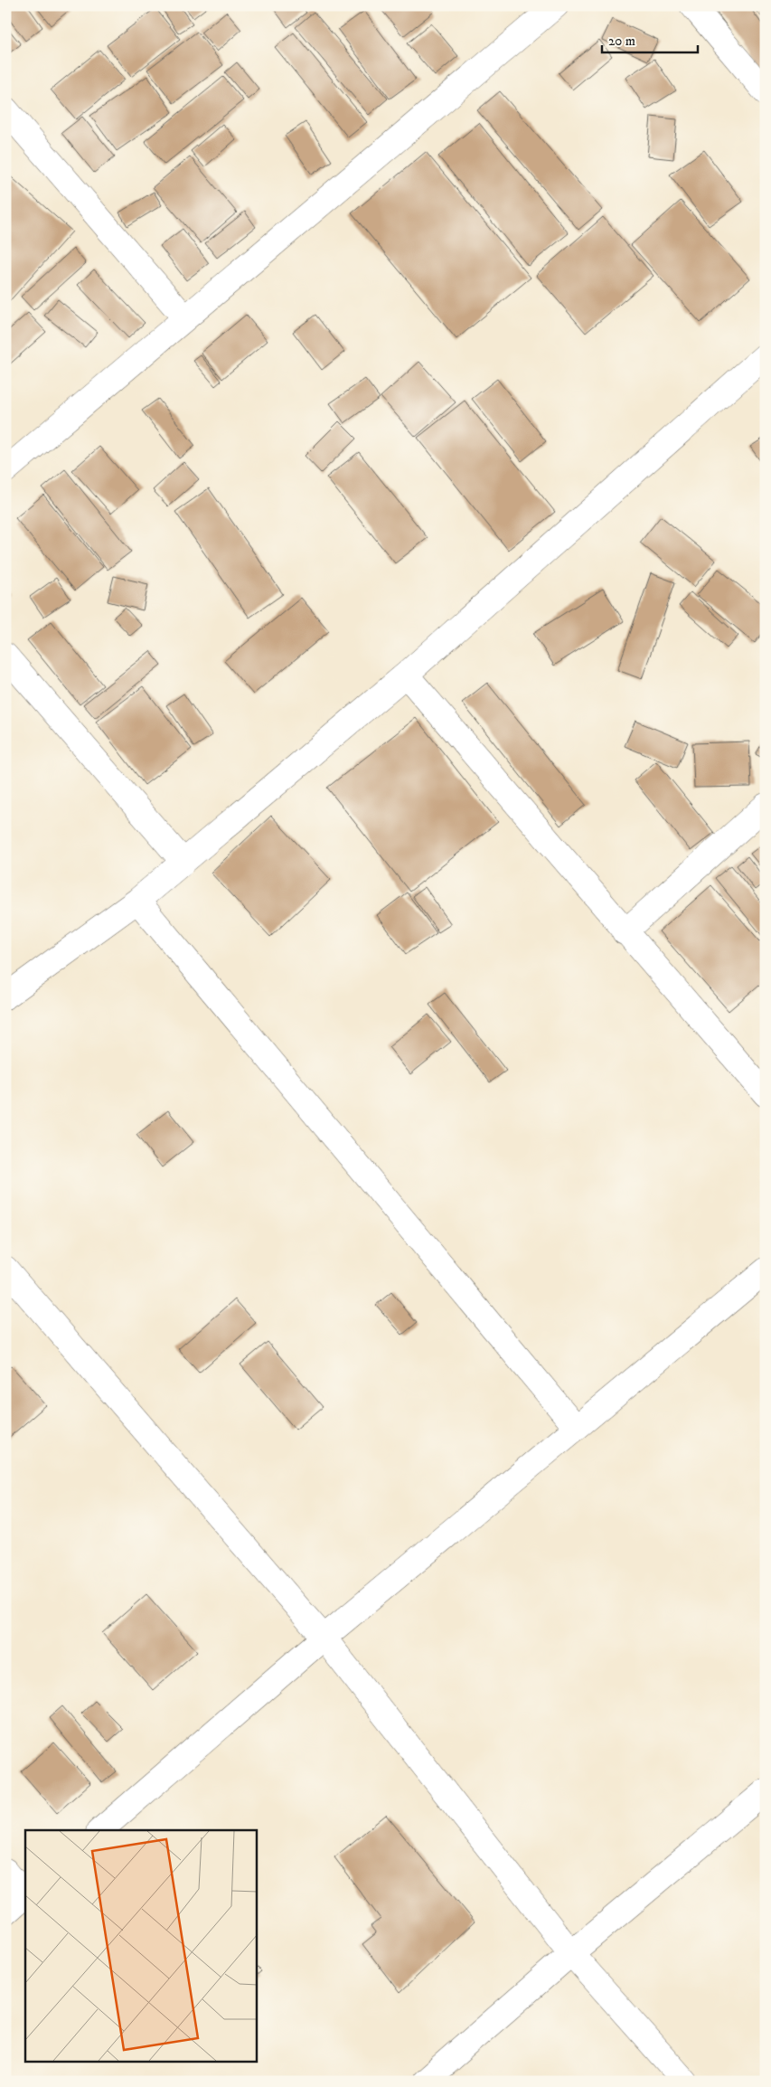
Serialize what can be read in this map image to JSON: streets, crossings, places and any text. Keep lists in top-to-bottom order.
{
  "scale_bar": "20 m"
}
